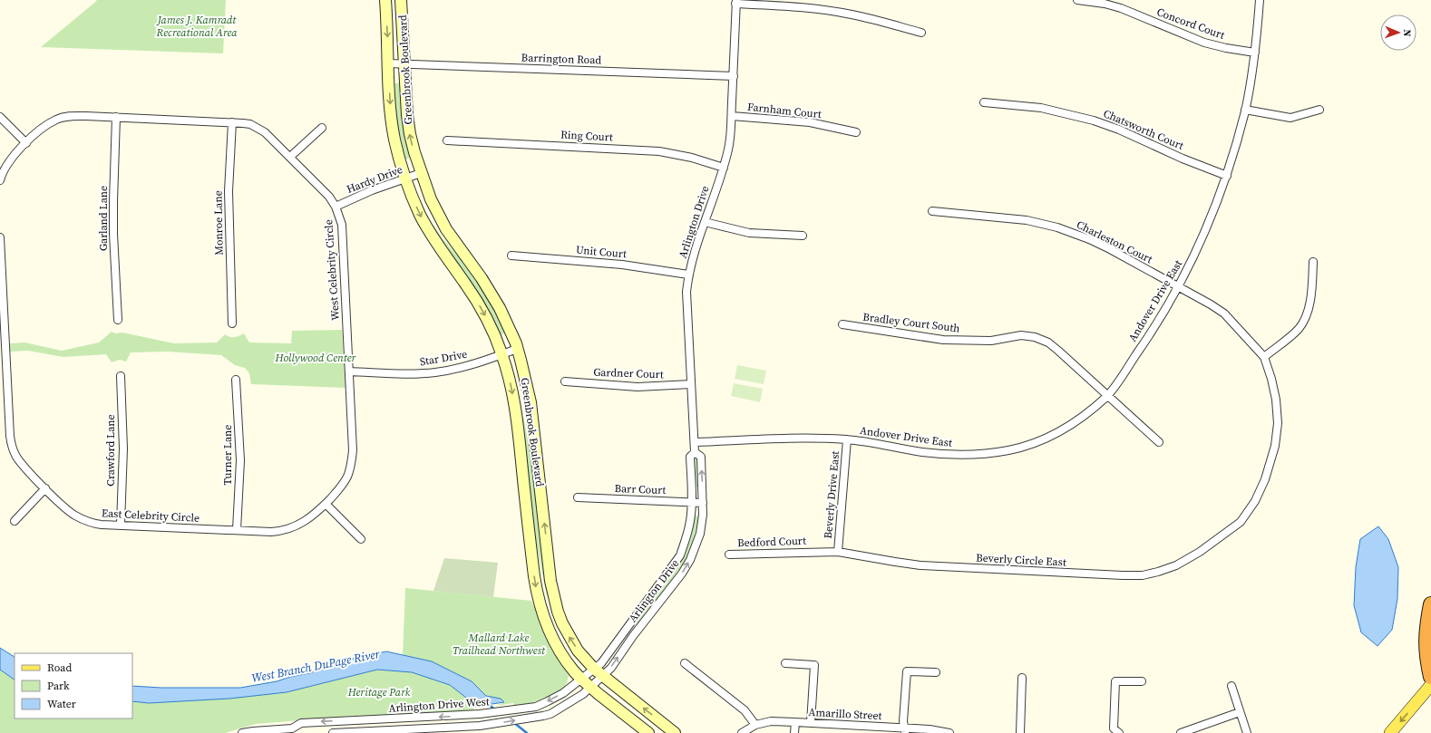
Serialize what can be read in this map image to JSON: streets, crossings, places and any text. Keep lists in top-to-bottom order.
{
  "streets": {
    "main road": ["Greenbrook Boulevard"],
    "street": [
      "Concord Court",
      "Barrington Road",
      "Farnham Court",
      "Chatsworth Court",
      "Ring Court",
      "Hardy Drive",
      "Garland Lane",
      "Arlington Drive",
      "Monroe Lane",
      "Charleston Court",
      "Unit Court",
      "West Celebrity Circle",
      "Andover Drive East",
      "Bradley Court South",
      "Star Drive",
      "Gardner Court",
      "Crawford Lane",
      "Turner Lane",
      "Barr Court",
      "Beverly Drive East",
      "East Celebrity Circle",
      "Bedford Court",
      "Beverly Circle East",
      "Arlington Drive West",
      "Amarillo Street"
    ]
  },
  "crossings": [
    ["Concord Court", "Andover Drive East"],
    ["Barrington Road", "Greenbrook Boulevard"],
    ["Barrington Road", "Arlington Drive"],
    ["Greenbrook Boulevard", "Hardy Drive"],
    ["Greenbrook Boulevard", "Arlington Drive"],
    ["Greenbrook Boulevard", "Star Drive"],
    ["Greenbrook Boulevard", "Arlington Drive West"],
    ["Farnham Court", "Arlington Drive"],
    ["Chatsworth Court", "Andover Drive East"],
    ["Ring Court", "Arlington Drive"],
    ["Hardy Drive", "West Celebrity Circle"],
    ["Garland Lane", "West Celebrity Circle"],
    ["Arlington Drive", "Unit Court"],
    ["Arlington Drive", "Andover Drive East"],
    ["Arlington Drive", "Gardner Court"],
    ["Arlington Drive", "Barr Court"],
    ["Arlington Drive", "Arlington Drive West"],
    ["Monroe Lane", "West Celebrity Circle"],
    ["Charleston Court", "Andover Drive East"],
    ["Charleston Court", "Beverly Circle East"],
    ["West Celebrity Circle", "Star Drive"],
    ["West Celebrity Circle", "East Celebrity Circle"],
    ["Andover Drive East", "Bradley Court South"],
    ["Andover Drive East", "Beverly Drive East"],
    ["Crawford Lane", "East Celebrity Circle"],
    ["Turner Lane", "East Celebrity Circle"],
    ["Beverly Drive East", "Bedford Court"],
    ["Beverly Drive East", "Beverly Circle East"],
    ["Bedford Court", "Beverly Circle East"]
  ],
  "water": ["West Branch DuPage River"],
  "parks": [
    "James J. Kamradt Recreational Area",
    "Hollywood Center",
    "Mallard Lake Trailhead Northwest",
    "Heritage Park"
  ],
  "legend": ["Road", "Park", "Water"],
  "north": "right"
}
